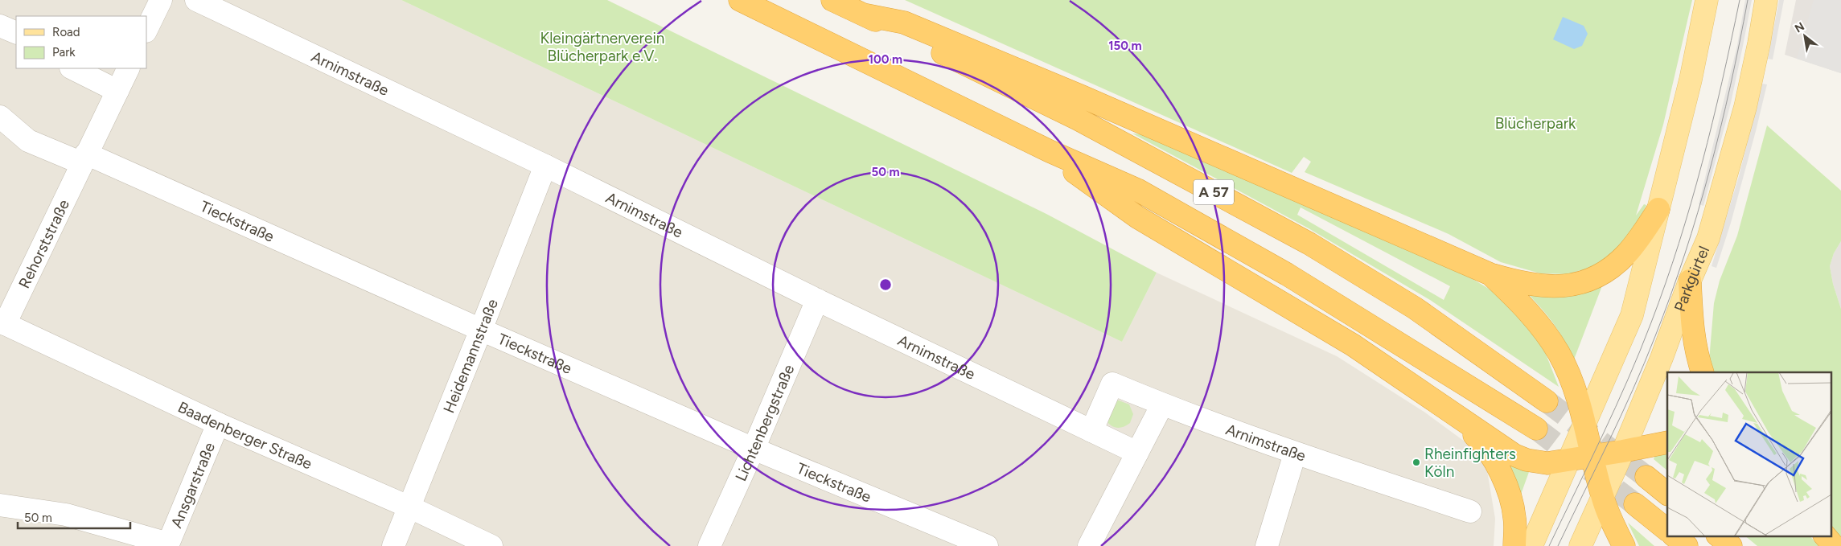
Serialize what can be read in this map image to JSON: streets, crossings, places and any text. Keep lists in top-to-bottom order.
{
  "streets": {
    "highway": ["A 57"],
    "main road": ["Parkgürtel"],
    "street": [
      "Arnimstraße",
      "Tieckstraße",
      "Rehorststraße",
      "Heidemannstraße",
      "Lichtenbergstraße",
      "Baadenberger Straße",
      "Ansgarstraße"
    ]
  },
  "crossings": [
    ["Arnimstraße", "Heidemannstraße"],
    ["Arnimstraße", "Lichtenbergstraße"],
    ["Tieckstraße", "Rehorststraße"],
    ["Tieckstraße", "Heidemannstraße"],
    ["Tieckstraße", "Lichtenbergstraße"],
    ["Rehorststraße", "Baadenberger Straße"],
    ["Heidemannstraße", "Baadenberger Straße"],
    ["Baadenberger Straße", "Ansgarstraße"]
  ],
  "parks": ["Kleingärtnerverein Blücherpark e.V.", "Blücherpark"],
  "places": ["Rheinfighters Köln"],
  "legend": ["Road", "Park"],
  "scale_bar": "50 m",
  "north": "top left",
  "rings": ["150 m", "100 m", "50 m"]
}
